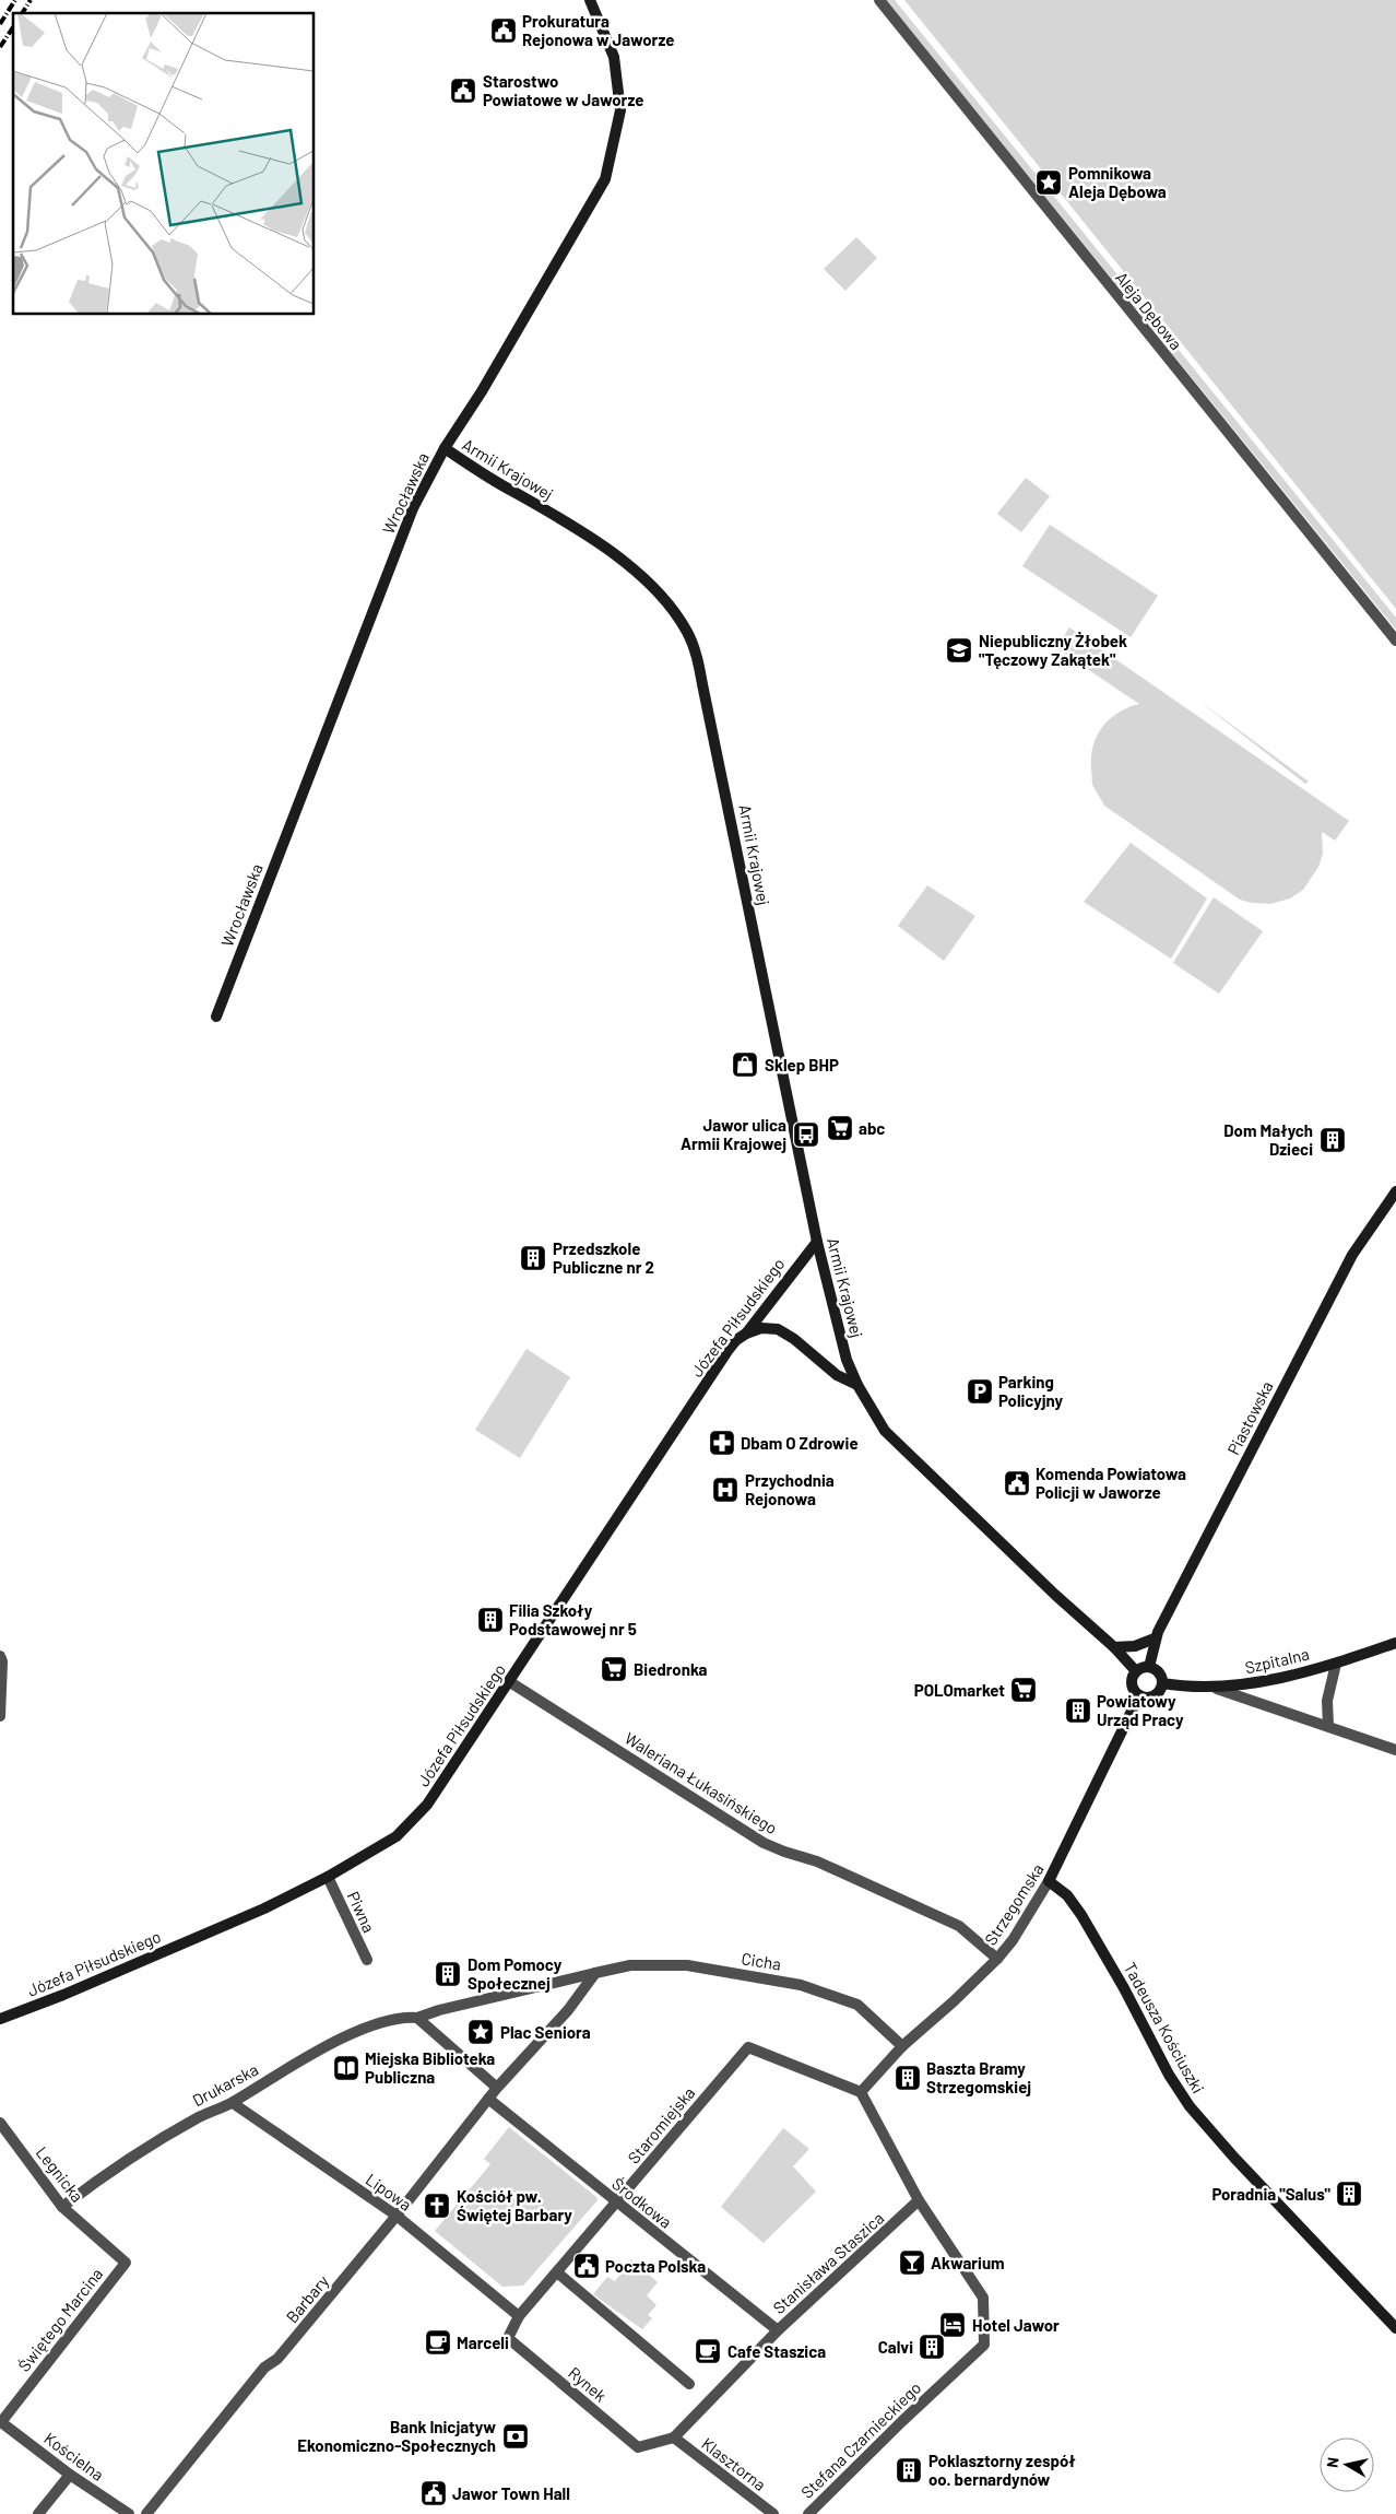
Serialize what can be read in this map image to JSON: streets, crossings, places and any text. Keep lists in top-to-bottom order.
{
  "streets": {
    "street": [
      "Aleja Dębowa",
      "Armii Krajowej",
      "Wrocławska",
      "Józefa Piłsudskiego",
      "Piastowska",
      "Szpitalna",
      "Waleriana Łukasińskiego",
      "Strzegomska",
      "Piwna",
      "Cicha",
      "Tadeusza Kościuszki",
      "Drukarska",
      "Staromiejska",
      "Legnicka",
      "Lipowa",
      "Środkowa",
      "Stanisława Staszica",
      "Barbary",
      "Świętego Marcina",
      "Rynek",
      "Stefana Czarnieckiego",
      "Kościelna",
      "Klasztorna"
    ]
  },
  "crossings": [
    ["Armii Krajowej", "Wrocławska"],
    ["Armii Krajowej", "Józefa Piłsudskiego"],
    ["Armii Krajowej", "Piastowska"],
    ["Armii Krajowej", "Szpitalna"],
    ["Armii Krajowej", "Strzegomska"],
    ["Józefa Piłsudskiego", "Waleriana Łukasińskiego"],
    ["Józefa Piłsudskiego", "Piwna"],
    ["Piastowska", "Szpitalna"],
    ["Piastowska", "Strzegomska"],
    ["Szpitalna", "Strzegomska"],
    ["Waleriana Łukasińskiego", "Strzegomska"],
    ["Strzegomska", "Cicha"],
    ["Strzegomska", "Tadeusza Kościuszki"],
    ["Strzegomska", "Staromiejska"],
    ["Drukarska", "Legnicka"],
    ["Drukarska", "Lipowa"],
    ["Staromiejska", "Lipowa"],
    ["Staromiejska", "Środkowa"],
    ["Staromiejska", "Rynek"],
    ["Legnicka", "Świętego Marcina"],
    ["Lipowa", "Barbary"],
    ["Lipowa", "Rynek"],
    ["Środkowa", "Stanisława Staszica"],
    ["Środkowa", "Barbary"],
    ["Stanisława Staszica", "Rynek"],
    ["Stanisława Staszica", "Stefana Czarnieckiego"],
    ["Stanisława Staszica", "Klasztorna"],
    ["Świętego Marcina", "Kościelna"],
    ["Rynek", "Klasztorna"]
  ],
  "places": {
    "public building": [
      "Prokuratura Rejonowa w Jaworze",
      "Starostwo Powiatowe w Jaworze",
      "Komenda Powiatowa Policji w Jaworze",
      "Poczta Polska",
      "Jawor Town Hall"
    ],
    "place": ["Pomnikowa Aleja Dębowa", "Plac Seniora"],
    "school or university": ["Niepubliczny Żłobek \"Tęczowy Zakątek\""],
    "shop": ["Sklep BHP"],
    "supermarket": ["abc", "Biedronka", "POLOmarket"],
    "bus stop": ["Jawor ulica Armii Krajowej"],
    "building": [
      "Dom Małych Dzieci",
      "Przedszkole Publiczne nr 2",
      "Filia Szkoły Podstawowej nr 5",
      "Powiatowy Urząd Pracy",
      "Dom Pomocy Społecznej",
      "Baszta Bramy Strzegomskiej",
      "Poradnia \"Salus\"",
      "Calvi",
      "Poklasztorny zespół oo. bernardynów"
    ],
    "parking": ["Parking Policyjny"],
    "pharmacy": ["Dbam O Zdrowie"],
    "hospital": ["Przychodnia Rejonowa"],
    "library": ["Miejska Biblioteka Publiczna"],
    "church": ["Kościół pw. Świętej Barbary"],
    "bar": ["Akwarium"],
    "hotel": ["Hotel Jawor"],
    "cafe": ["Marceli", "Cafe Staszica"],
    "bank": ["Bank Inicjatyw Ekonomiczno-Społecznych"]
  },
  "north": "left"
}
